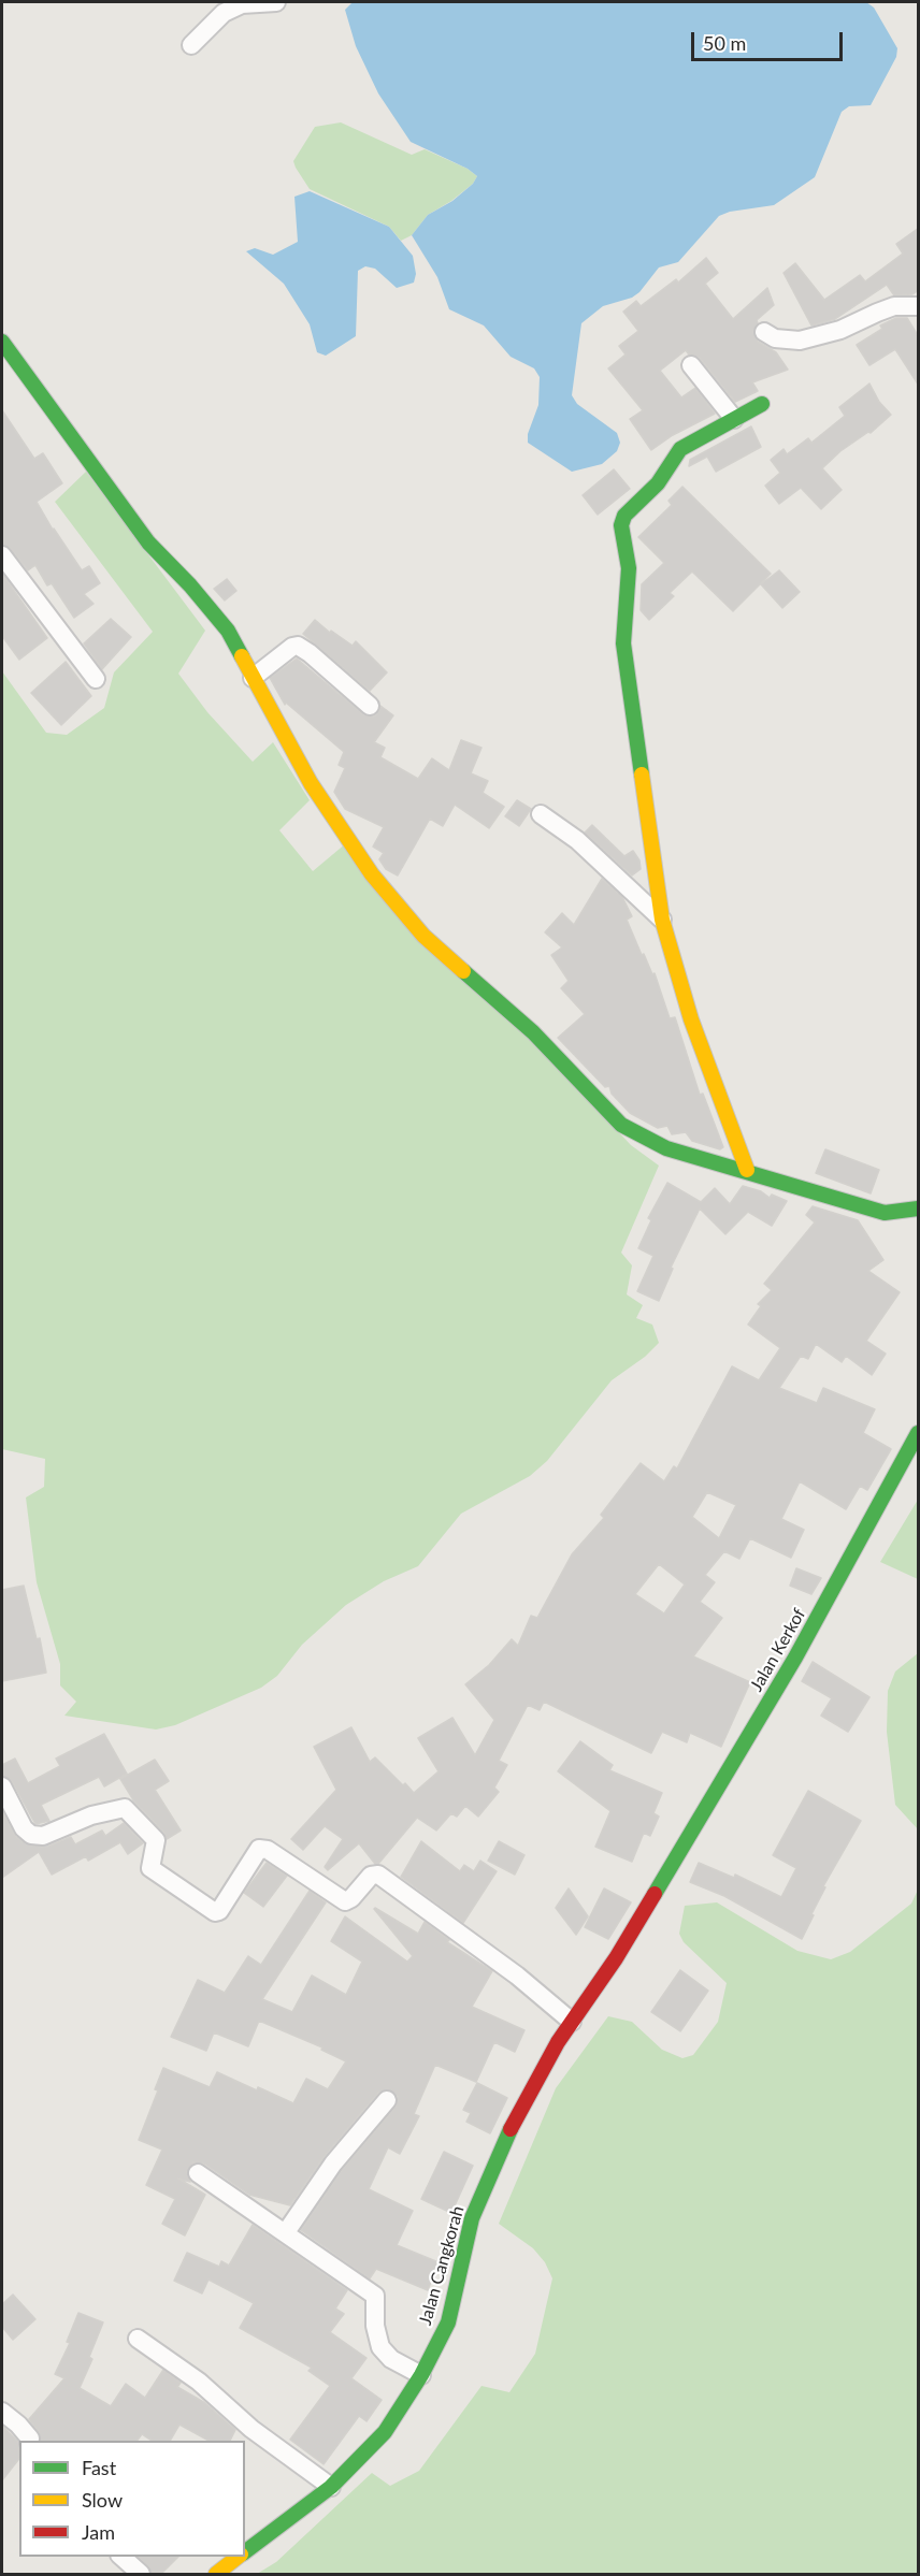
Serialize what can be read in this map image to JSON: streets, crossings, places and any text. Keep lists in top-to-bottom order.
{
  "streets": {
    "street": ["Jalan Kerkof", "Jalan Cangkorah"]
  },
  "crossings": [
    ["Jalan Kerkof", "Jalan Cangkorah"]
  ],
  "legend": ["Fast", "Slow", "Jam"],
  "scale_bar": "50 m"
}
